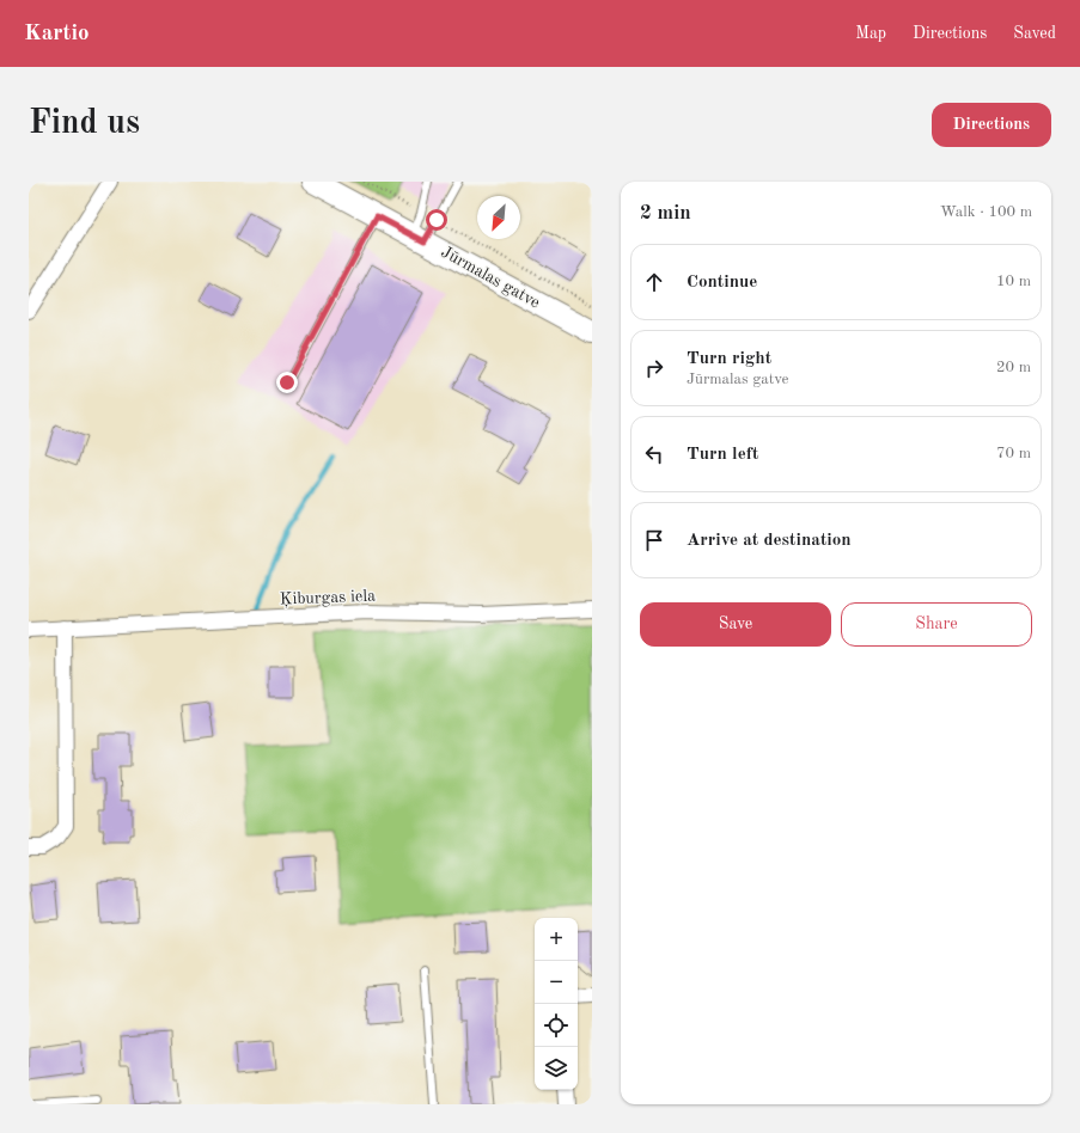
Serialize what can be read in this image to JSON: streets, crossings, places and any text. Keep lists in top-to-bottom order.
{
  "streets": {
    "main road": ["Jūrmalas gatve"],
    "street": ["Ķiburgas iela"]
  },
  "north": "bottom left",
  "page": {
    "header": "Kartio",
    "nav": ["Map", "Directions", "Saved"],
    "buttons": [
      "Directions",
      ["Save", "Share"]
    ],
    "title": "Find us",
    "heading": ["2 min", "Walk · 100 m"],
    "list": [
      ["Continue", "10 m"],
      ["Turn right", "Jūrmalas gatve", "20 m"],
      ["Turn left", "70 m"],
      "Arrive at destination"
    ],
    "map_buttons": ["+", "−"]
  }
}
